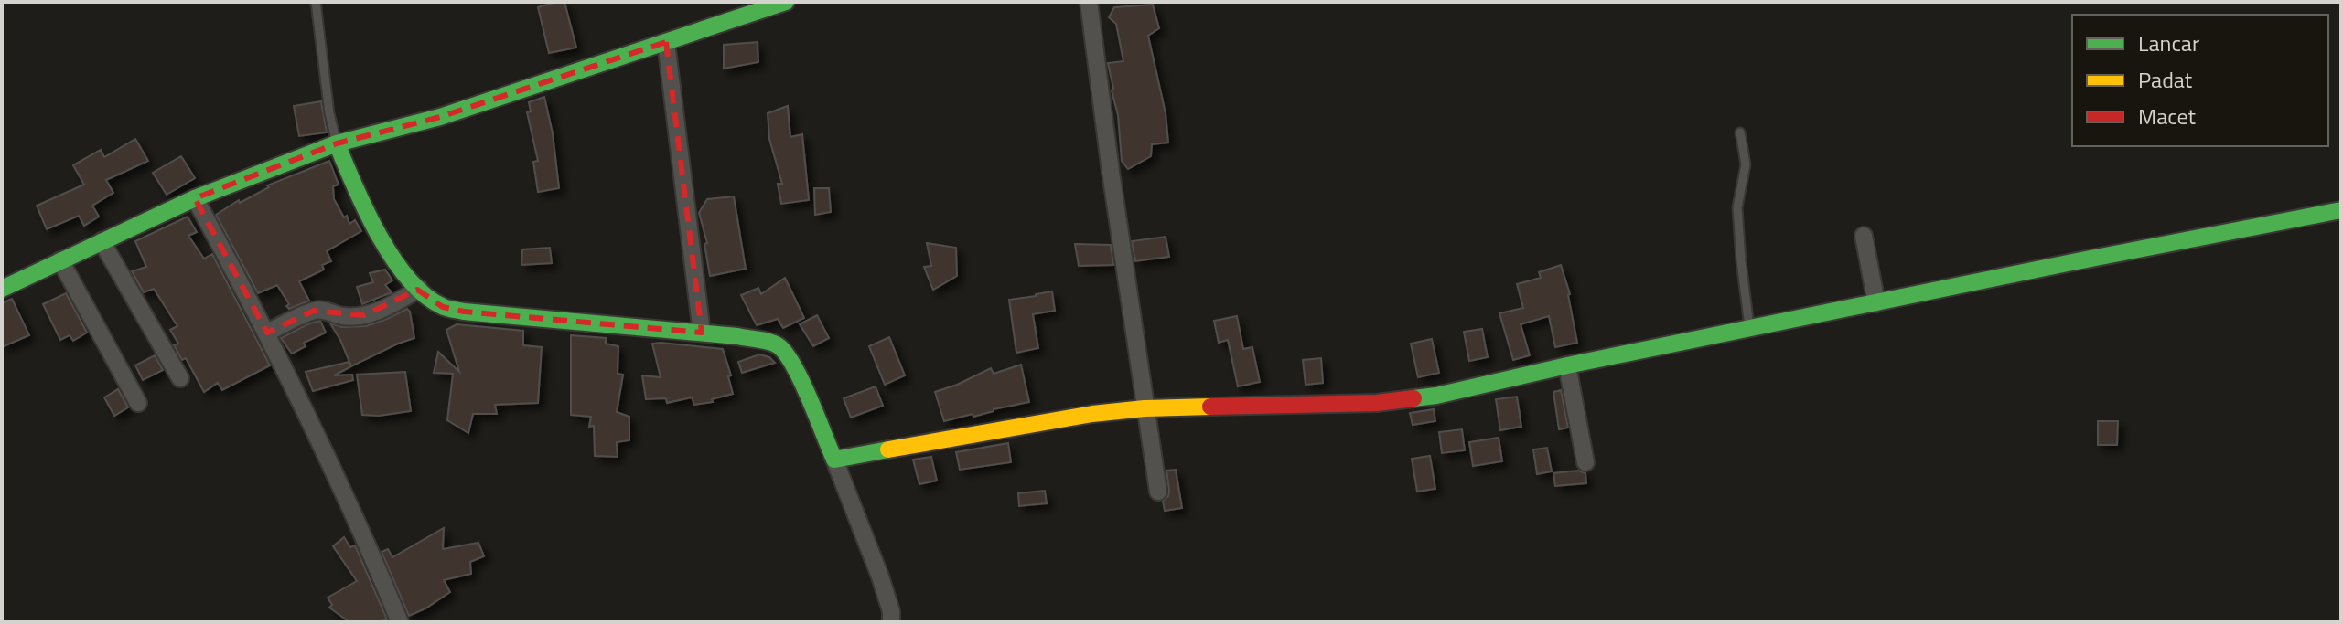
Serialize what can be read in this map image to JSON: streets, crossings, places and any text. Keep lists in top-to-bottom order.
{
  "legend": ["Lancar", "Padat", "Macet"]
}
